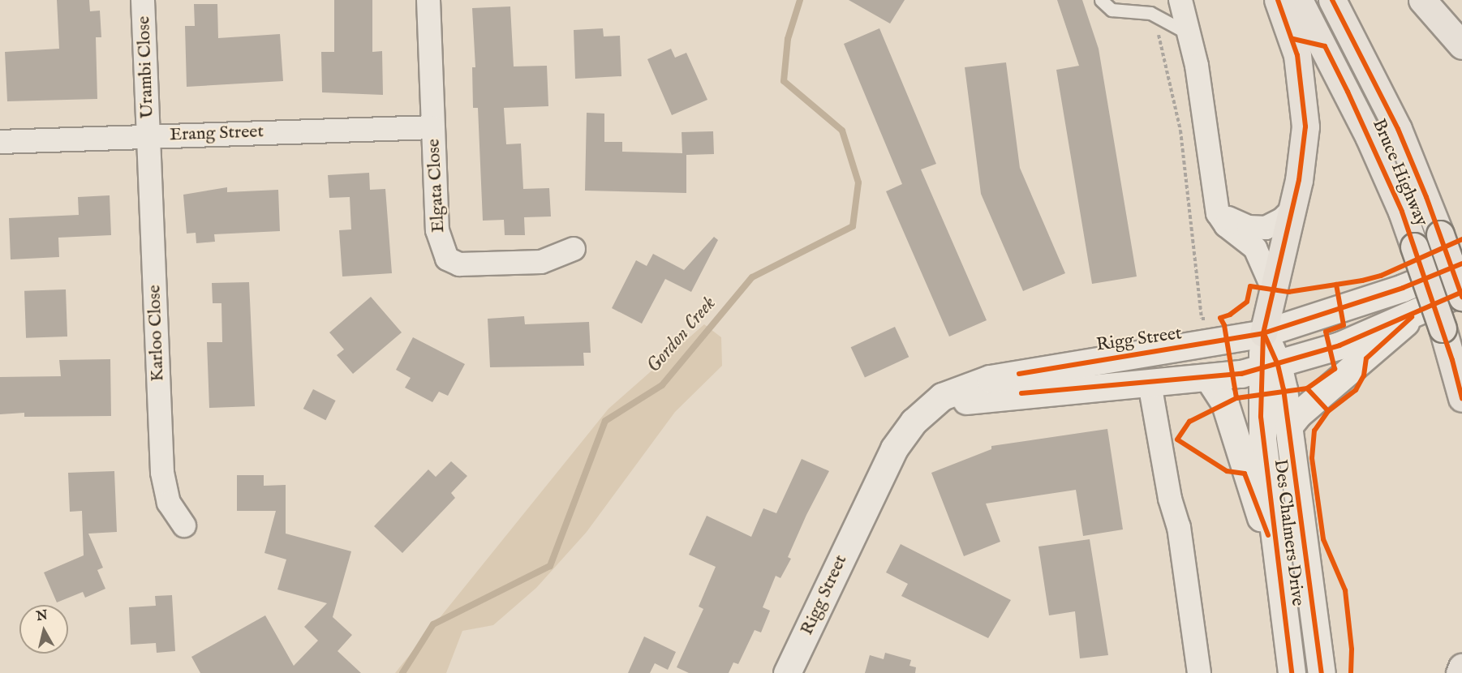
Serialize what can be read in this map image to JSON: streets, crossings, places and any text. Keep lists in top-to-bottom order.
{
  "streets": {
    "highway": ["Bruce Highway"],
    "main road": ["Rigg Street", "Des Chalmers Drive"],
    "street": [
      "Urambi Close",
      "Erang Street",
      "Elgata Close",
      "Karloo Close"
    ]
  },
  "crossings": [
    ["Urambi Close", "Erang Street"],
    ["Urambi Close", "Karloo Close"],
    ["Erang Street", "Elgata Close"],
    ["Erang Street", "Karloo Close"],
    ["Rigg Street", "Des Chalmers Drive"]
  ],
  "water": ["Gordon Creek"],
  "north": "top"
}
